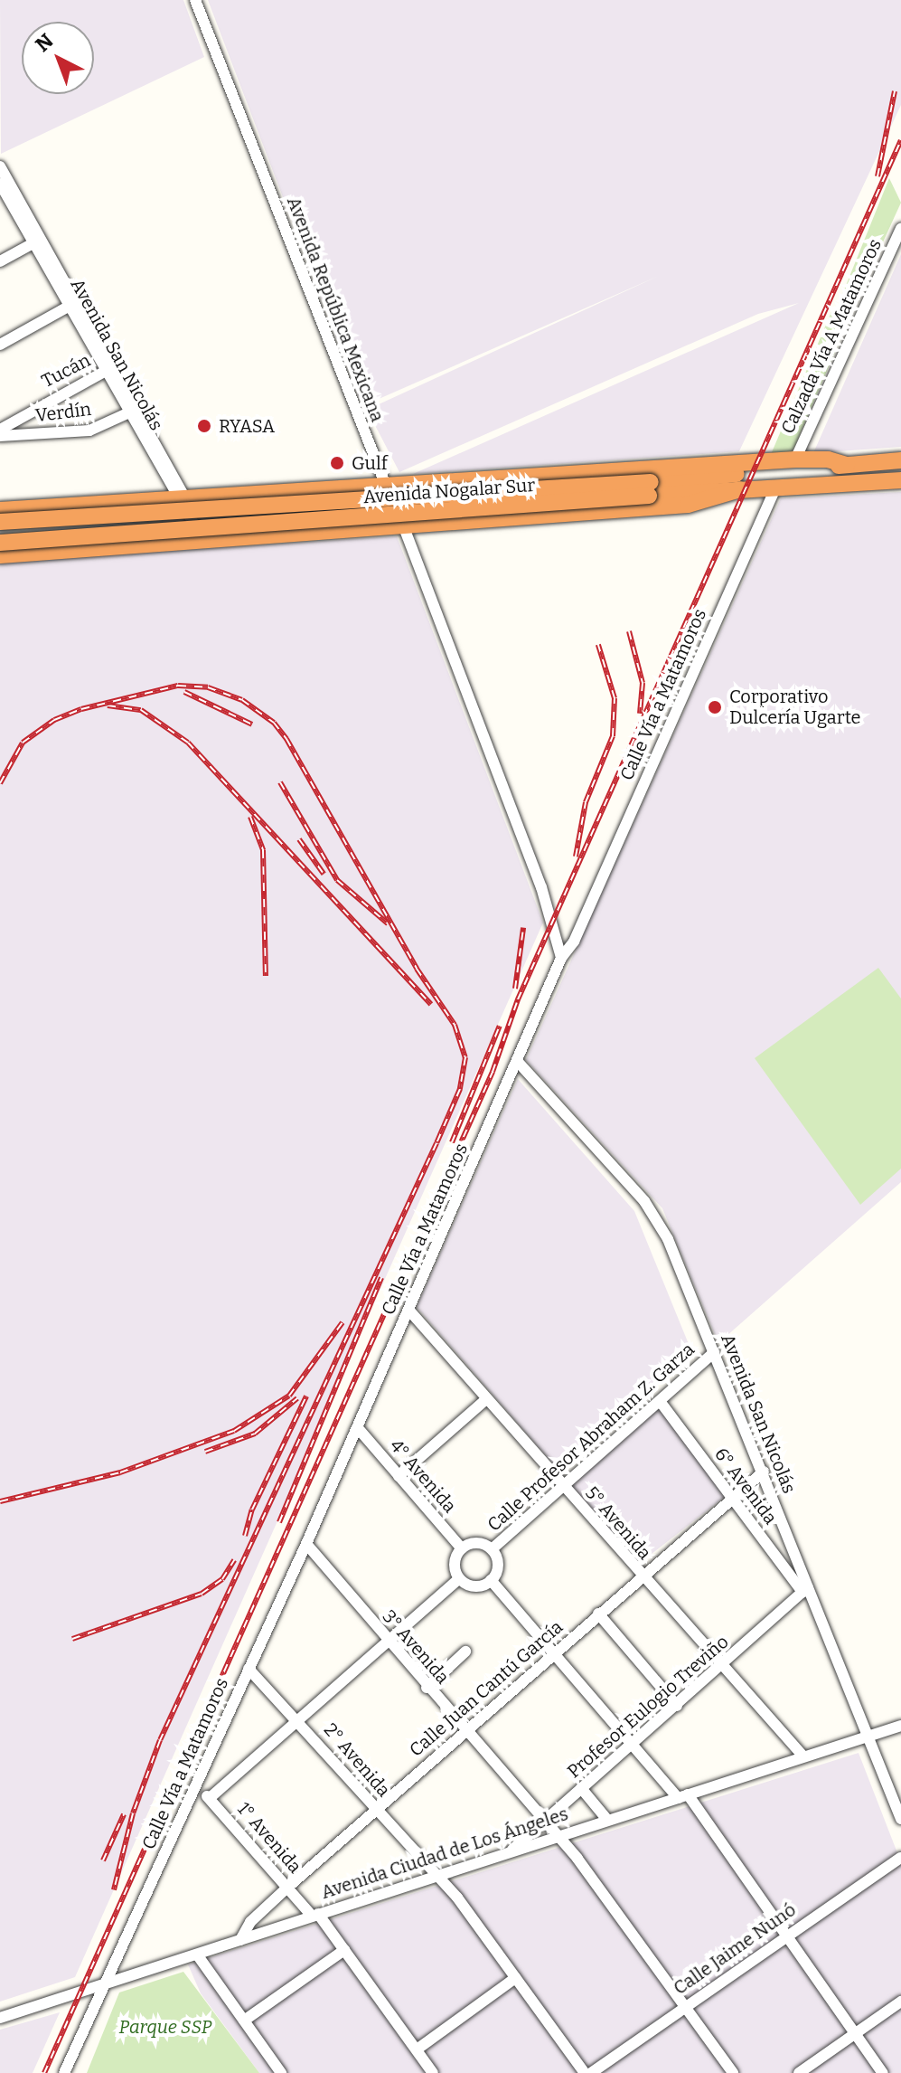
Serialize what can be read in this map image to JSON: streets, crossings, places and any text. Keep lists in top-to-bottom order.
{
  "streets": {
    "highway": ["Avenida Nogalar Sur"],
    "street": [
      "Avenida República Mexicana",
      "Calzada Vía A Matamoros",
      "Avenida San Nicolás",
      "Tucán",
      "Verdín",
      "Calle Vía a Matamoros",
      "Calle Profesor Abraham Z. Garza",
      "4° Avenida",
      "6° Avenida",
      "5° Avenida",
      "3° Avenida",
      "Calle Juan Cantú García",
      "Profesor Eulogio Treviño",
      "2° Avenida",
      "1° Avenida",
      "Avenida Ciudad de Los Ángeles",
      "Calle Jaime Nunó"
    ]
  },
  "crossings": [
    ["Avenida República Mexicana", "Calle Vía a Matamoros"],
    ["Avenida San Nicolás", "Tucán"],
    ["Avenida San Nicolás", "Verdín"],
    ["Avenida San Nicolás", "Calle Vía a Matamoros"],
    ["Avenida San Nicolás", "Calle Profesor Abraham Z. Garza"],
    ["Avenida San Nicolás", "6° Avenida"],
    ["Avenida San Nicolás", "Calle Juan Cantú García"],
    ["Avenida San Nicolás", "Profesor Eulogio Treviño"],
    ["Avenida San Nicolás", "Avenida Ciudad de Los Ángeles"],
    ["Avenida Nogalar Sur", "Calle Vía a Matamoros"],
    ["Calle Vía a Matamoros", "4° Avenida"],
    ["Calle Vía a Matamoros", "5° Avenida"],
    ["Calle Vía a Matamoros", "3° Avenida"],
    ["Calle Vía a Matamoros", "2° Avenida"],
    ["Calle Vía a Matamoros", "1° Avenida"],
    ["Calle Vía a Matamoros", "Avenida Ciudad de Los Ángeles"],
    ["Calle Profesor Abraham Z. Garza", "4° Avenida"],
    ["Calle Profesor Abraham Z. Garza", "6° Avenida"],
    ["Calle Profesor Abraham Z. Garza", "5° Avenida"],
    ["6° Avenida", "Calle Juan Cantú García"],
    ["6° Avenida", "Profesor Eulogio Treviño"],
    ["5° Avenida", "Calle Juan Cantú García"],
    ["5° Avenida", "Profesor Eulogio Treviño"],
    ["5° Avenida", "Avenida Ciudad de Los Ángeles"],
    ["3° Avenida", "Calle Juan Cantú García"],
    ["3° Avenida", "Profesor Eulogio Treviño"],
    ["3° Avenida", "Avenida Ciudad de Los Ángeles"],
    ["3° Avenida", "Calle Jaime Nunó"],
    ["Calle Juan Cantú García", "2° Avenida"],
    ["Calle Juan Cantú García", "1° Avenida"],
    ["Calle Juan Cantú García", "Avenida Ciudad de Los Ángeles"],
    ["Profesor Eulogio Treviño", "Avenida Ciudad de Los Ángeles"],
    ["2° Avenida", "Avenida Ciudad de Los Ángeles"],
    ["1° Avenida", "Avenida Ciudad de Los Ángeles"]
  ],
  "parks": ["Parque SSP"],
  "places": ["RYASA", "Gulf", "Corporativo Dulcería Ugarte"],
  "north": "top left"
}
